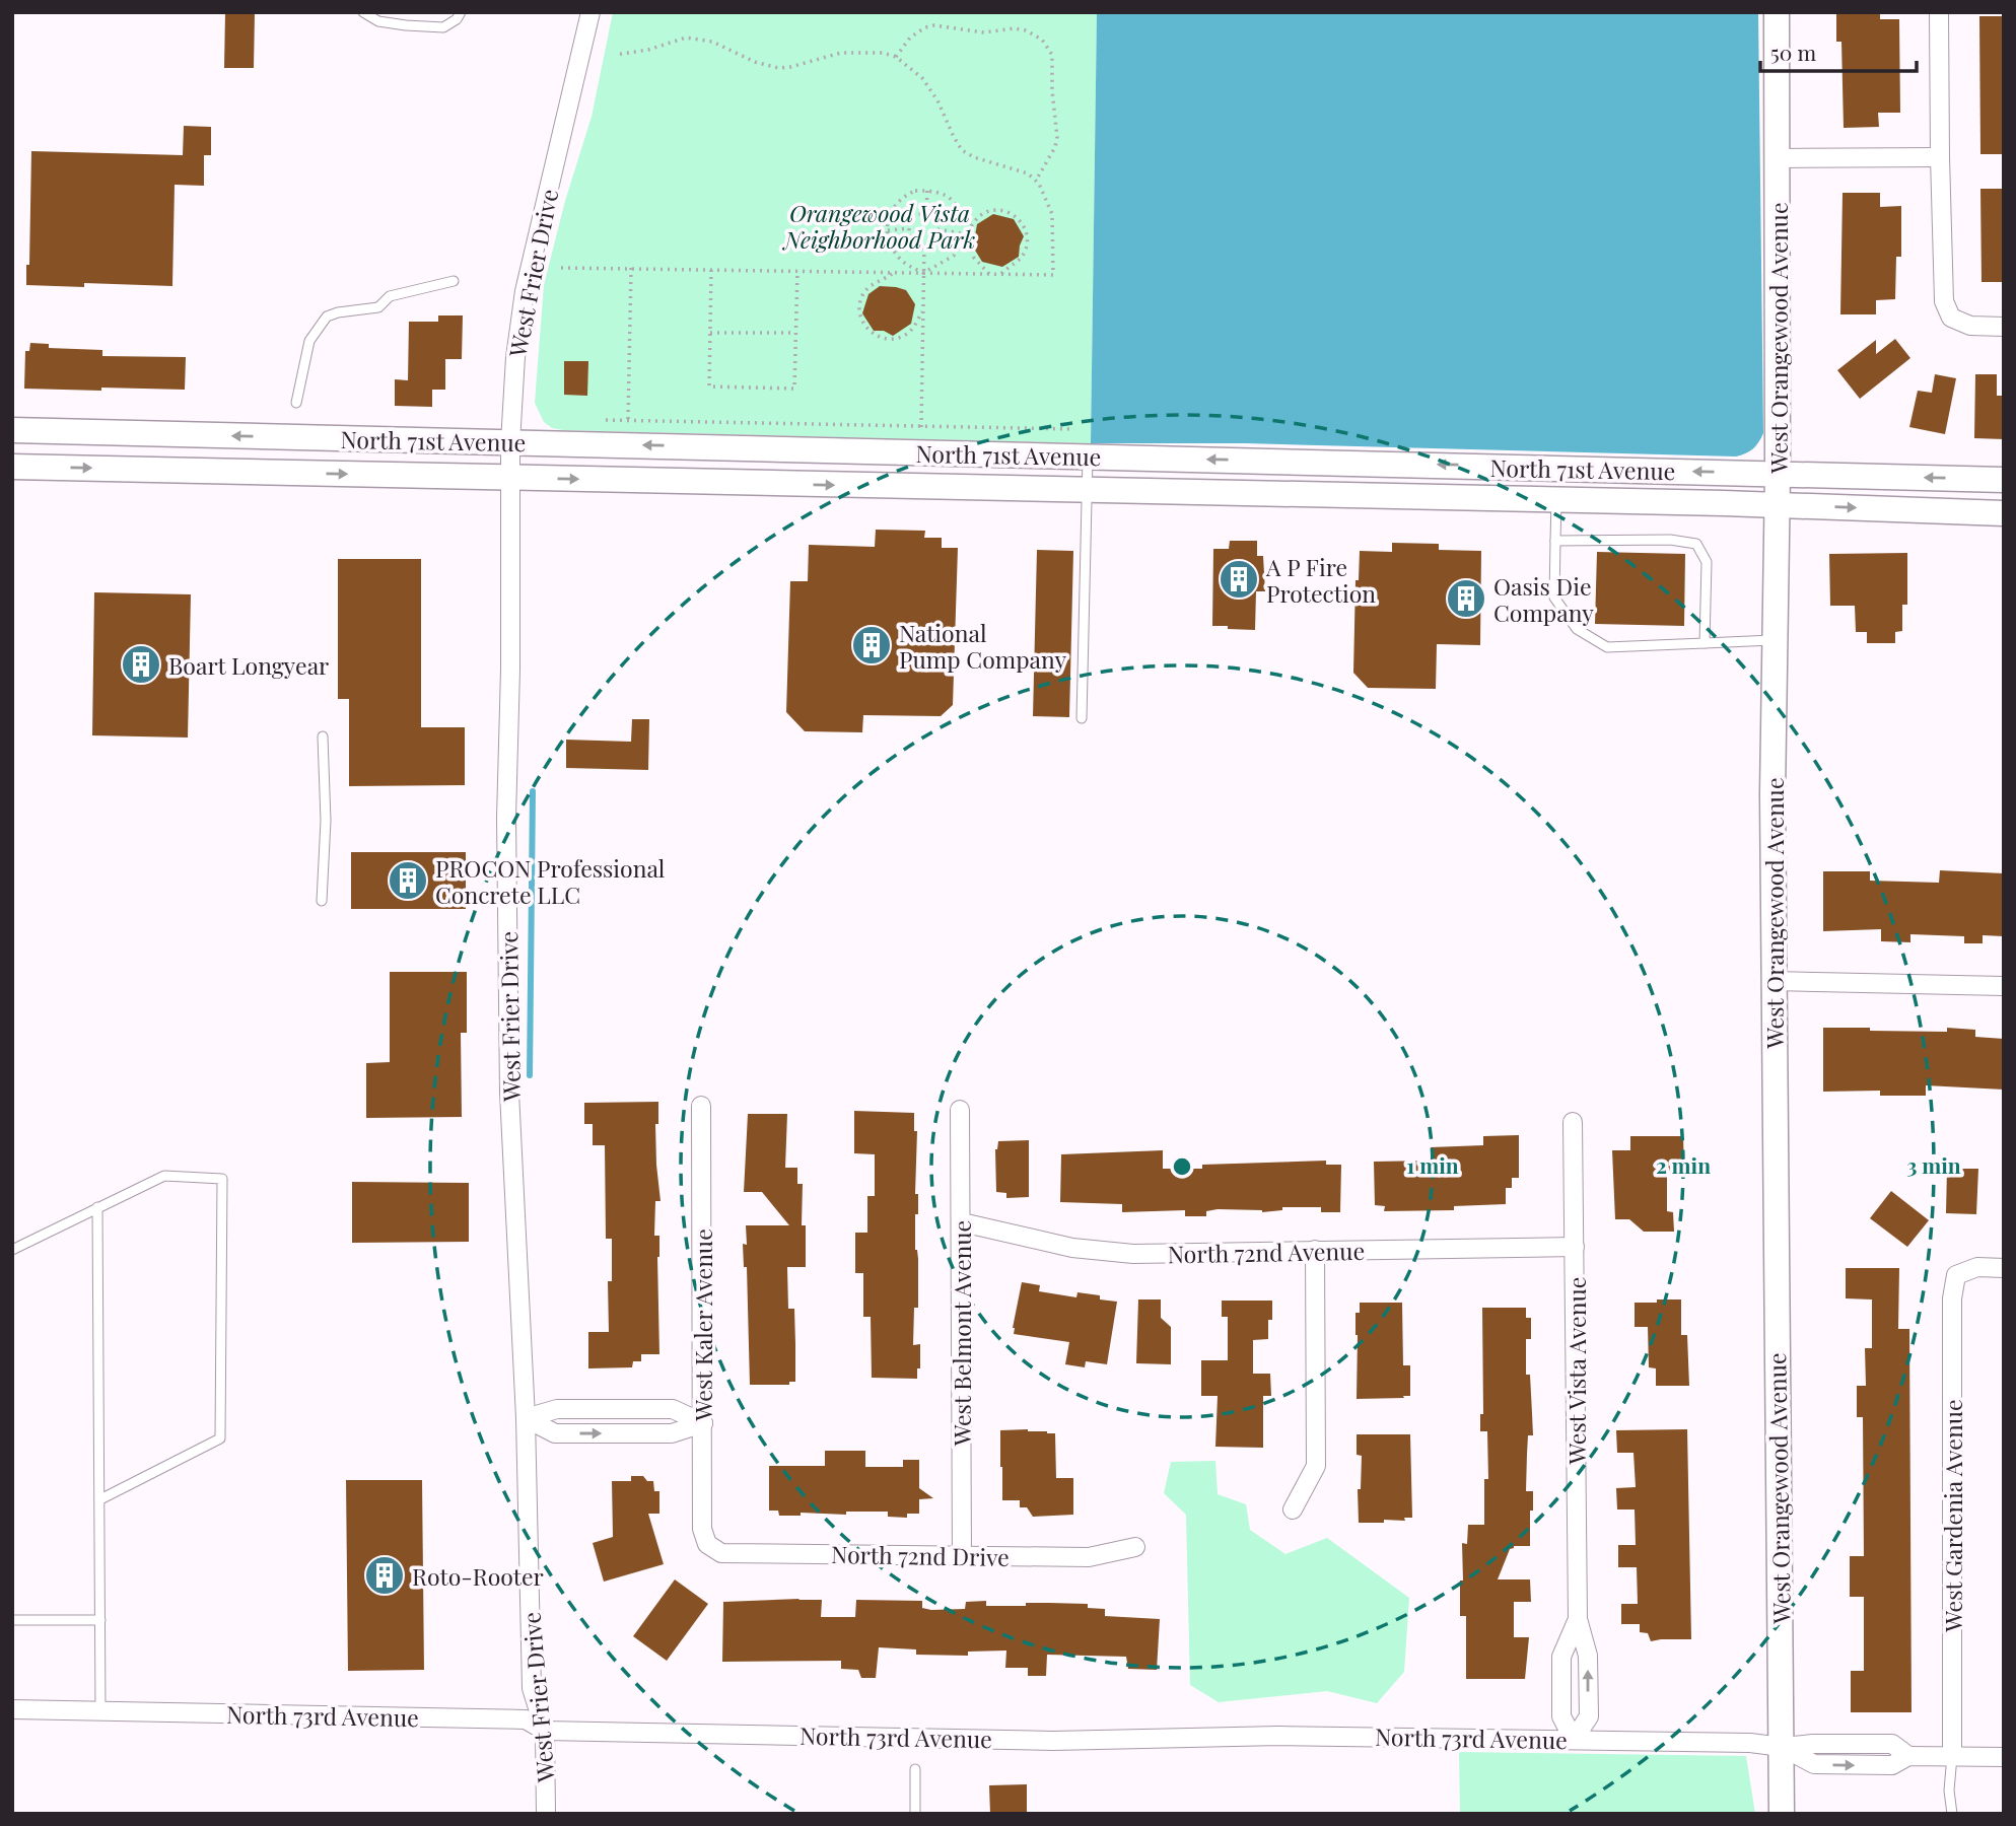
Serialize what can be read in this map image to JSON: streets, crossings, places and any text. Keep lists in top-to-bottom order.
{
  "streets": {
    "street": [
      "West Frier Drive",
      "West Orangewood Avenue",
      "North 71st Avenue",
      "North 72nd Avenue",
      "West Kaler Avenue",
      "West Belmont Avenue",
      "West Vista Avenue",
      "West Gardenia Avenue",
      "North 72nd Drive",
      "North 73rd Avenue"
    ]
  },
  "crossings": [
    ["West Frier Drive", "North 71st Avenue"],
    ["West Frier Drive", "North 73rd Avenue"],
    ["West Orangewood Avenue", "North 71st Avenue"],
    ["West Orangewood Avenue", "North 73rd Avenue"],
    ["North 72nd Avenue", "West Belmont Avenue"],
    ["North 72nd Avenue", "West Vista Avenue"],
    ["West Kaler Avenue", "North 72nd Drive"],
    ["West Belmont Avenue", "North 72nd Drive"],
    ["West Vista Avenue", "North 73rd Avenue"],
    ["West Gardenia Avenue", "North 73rd Avenue"]
  ],
  "parks": ["Orangewood Vista Neighborhood Park"],
  "places": {
    "building": [
      "A P Fire Protection",
      "Oasis Die Company",
      "National Pump Company",
      "Boart Longyear",
      "PROCON Professional Concrete LLC",
      "Roto-Rooter"
    ]
  },
  "scale_bar": "50 m",
  "rings": ["1 min", "2 min", "3 min"]
}
